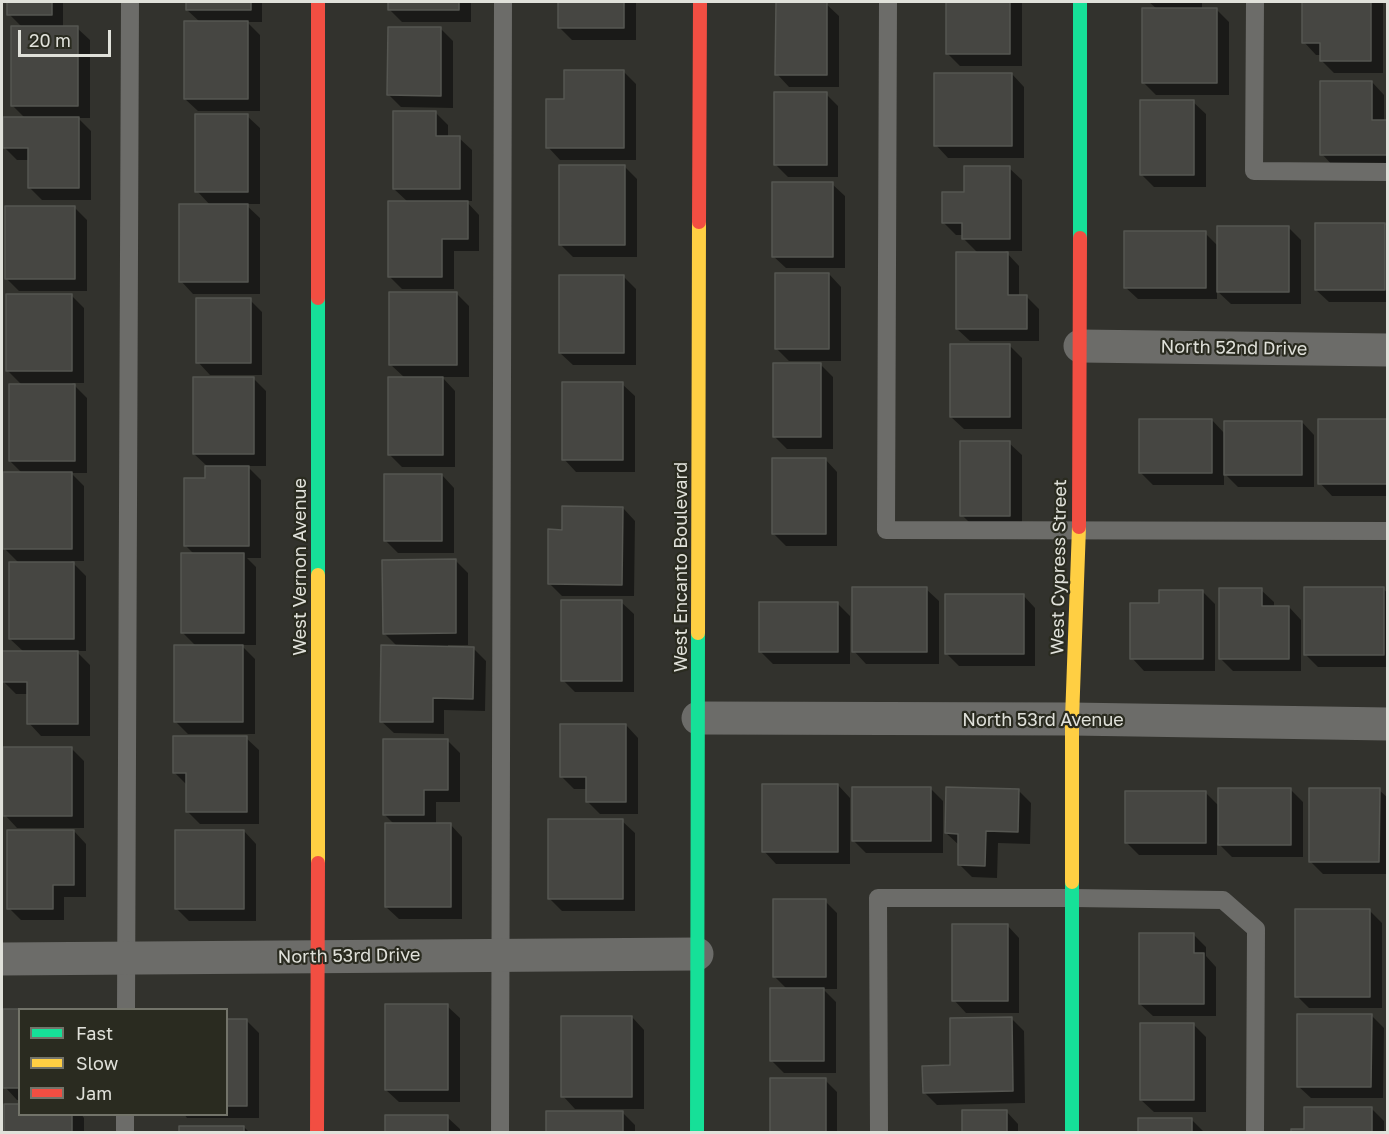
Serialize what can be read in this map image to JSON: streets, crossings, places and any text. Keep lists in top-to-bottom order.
{
  "streets": {
    "street": [
      "North 52nd Drive",
      "West Vernon Avenue",
      "West Encanto Boulevard",
      "West Cypress Street",
      "North 53rd Avenue",
      "North 53rd Drive"
    ]
  },
  "crossings": [
    ["North 52nd Drive", "West Cypress Street"],
    ["West Vernon Avenue", "North 53rd Drive"],
    ["West Encanto Boulevard", "North 53rd Avenue"],
    ["West Encanto Boulevard", "North 53rd Drive"],
    ["West Cypress Street", "North 53rd Avenue"]
  ],
  "legend": ["Fast", "Slow", "Jam"],
  "scale_bar": "20 m"
}
